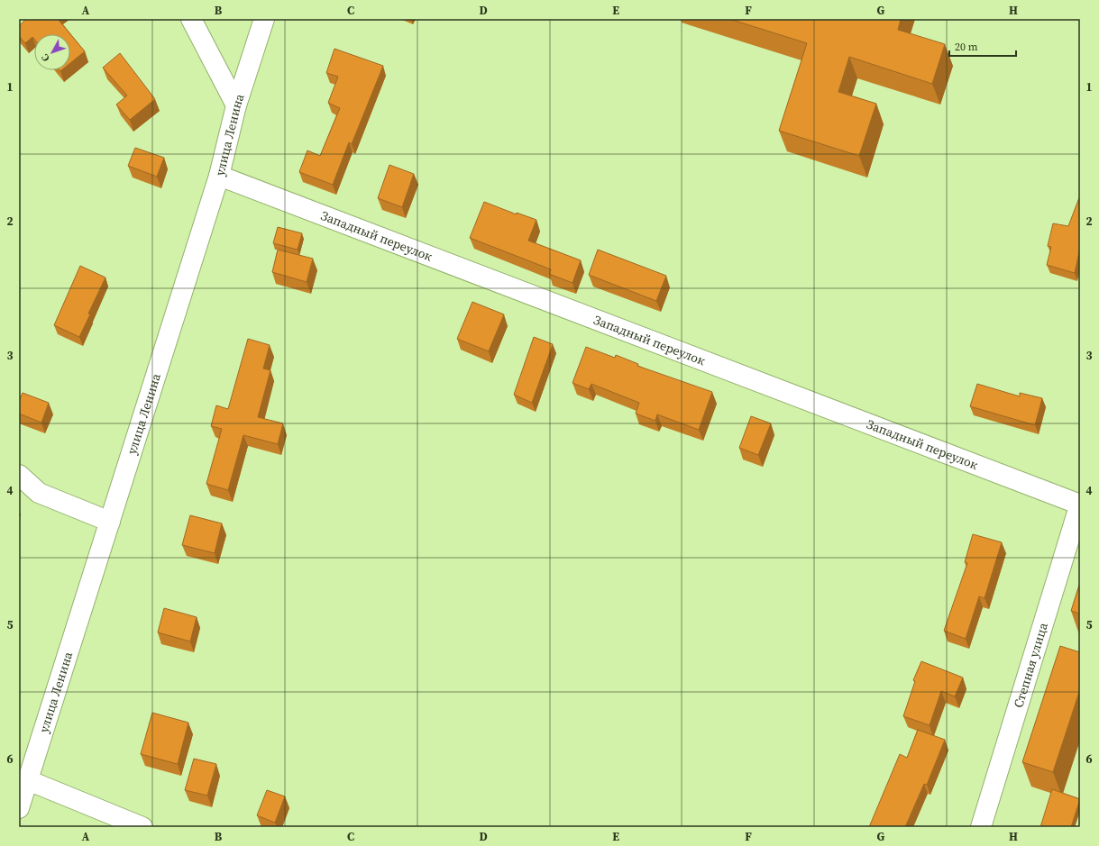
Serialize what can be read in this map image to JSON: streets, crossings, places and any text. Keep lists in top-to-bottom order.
{
  "streets": {
    "street": ["улица Ленина", "Западный переулок", "Степная улица"]
  },
  "crossings": [
    ["улица Ленина", "Западный переулок"],
    ["Западный переулок", "Степная улица"]
  ],
  "scale_bar": "20 m",
  "north": "bottom left",
  "grid": {
    "columns": [
      "A",
      "B",
      "C",
      "D",
      "E",
      "F",
      "G",
      "H"
    ],
    "rows": [
      "1",
      "2",
      "3",
      "4",
      "5",
      "6"
    ]
  }
}
